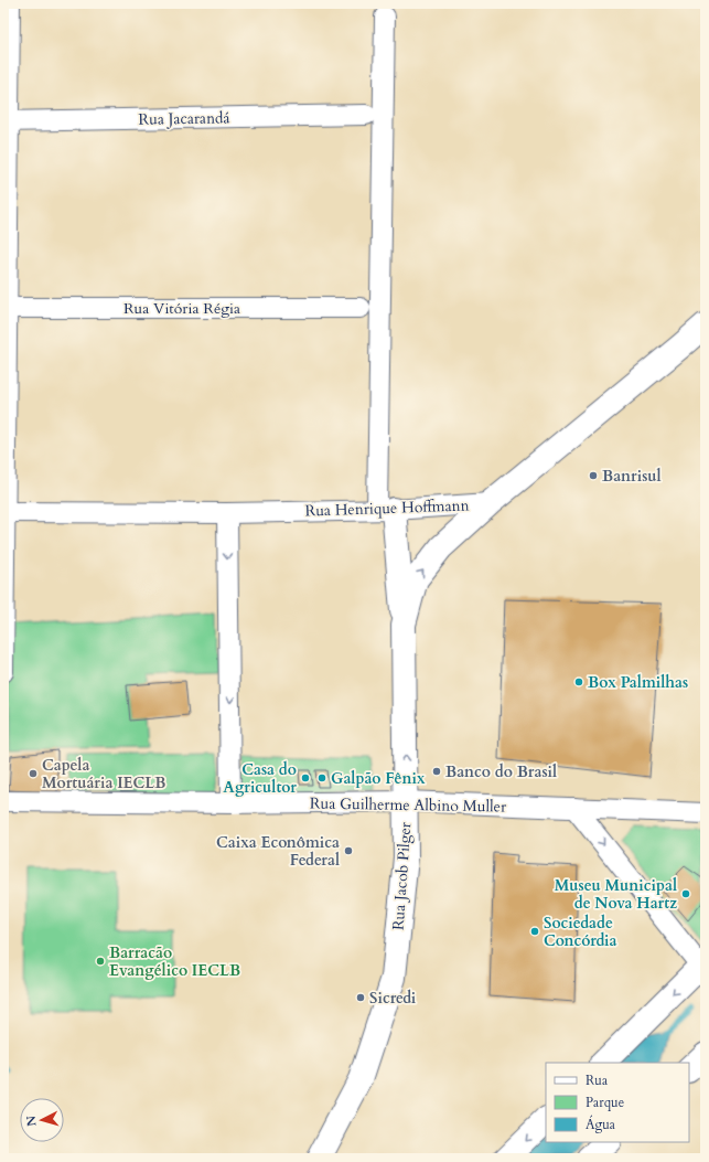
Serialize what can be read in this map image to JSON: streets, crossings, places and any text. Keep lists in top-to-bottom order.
{
  "streets": {
    "street": [
      "Rua Jacarandá",
      "Rua Vitória Régia",
      "Rua Henrique Hoffmann",
      "Rua Guilherme Albino Muller",
      "Rua Jacob Pilger"
    ]
  },
  "crossings": [
    ["Rua Henrique Hoffmann", "Rua Jacob Pilger"],
    ["Rua Guilherme Albino Muller", "Rua Jacob Pilger"]
  ],
  "places": [
    "Banrisul",
    "Box Palmilhas",
    "Banco do Brasil",
    "Capela Mortuária IECLB",
    "Casa do Agricultor",
    "Galpão Fênix",
    "Caixa Econômica Federal",
    "Museu Municipal de Nova Hartz",
    "Sociedade Concórdia",
    "Barracão Evangélico IECLB",
    "Sicredi"
  ],
  "legend": ["Rua", "Parque", "Água"],
  "north": "left"
}
